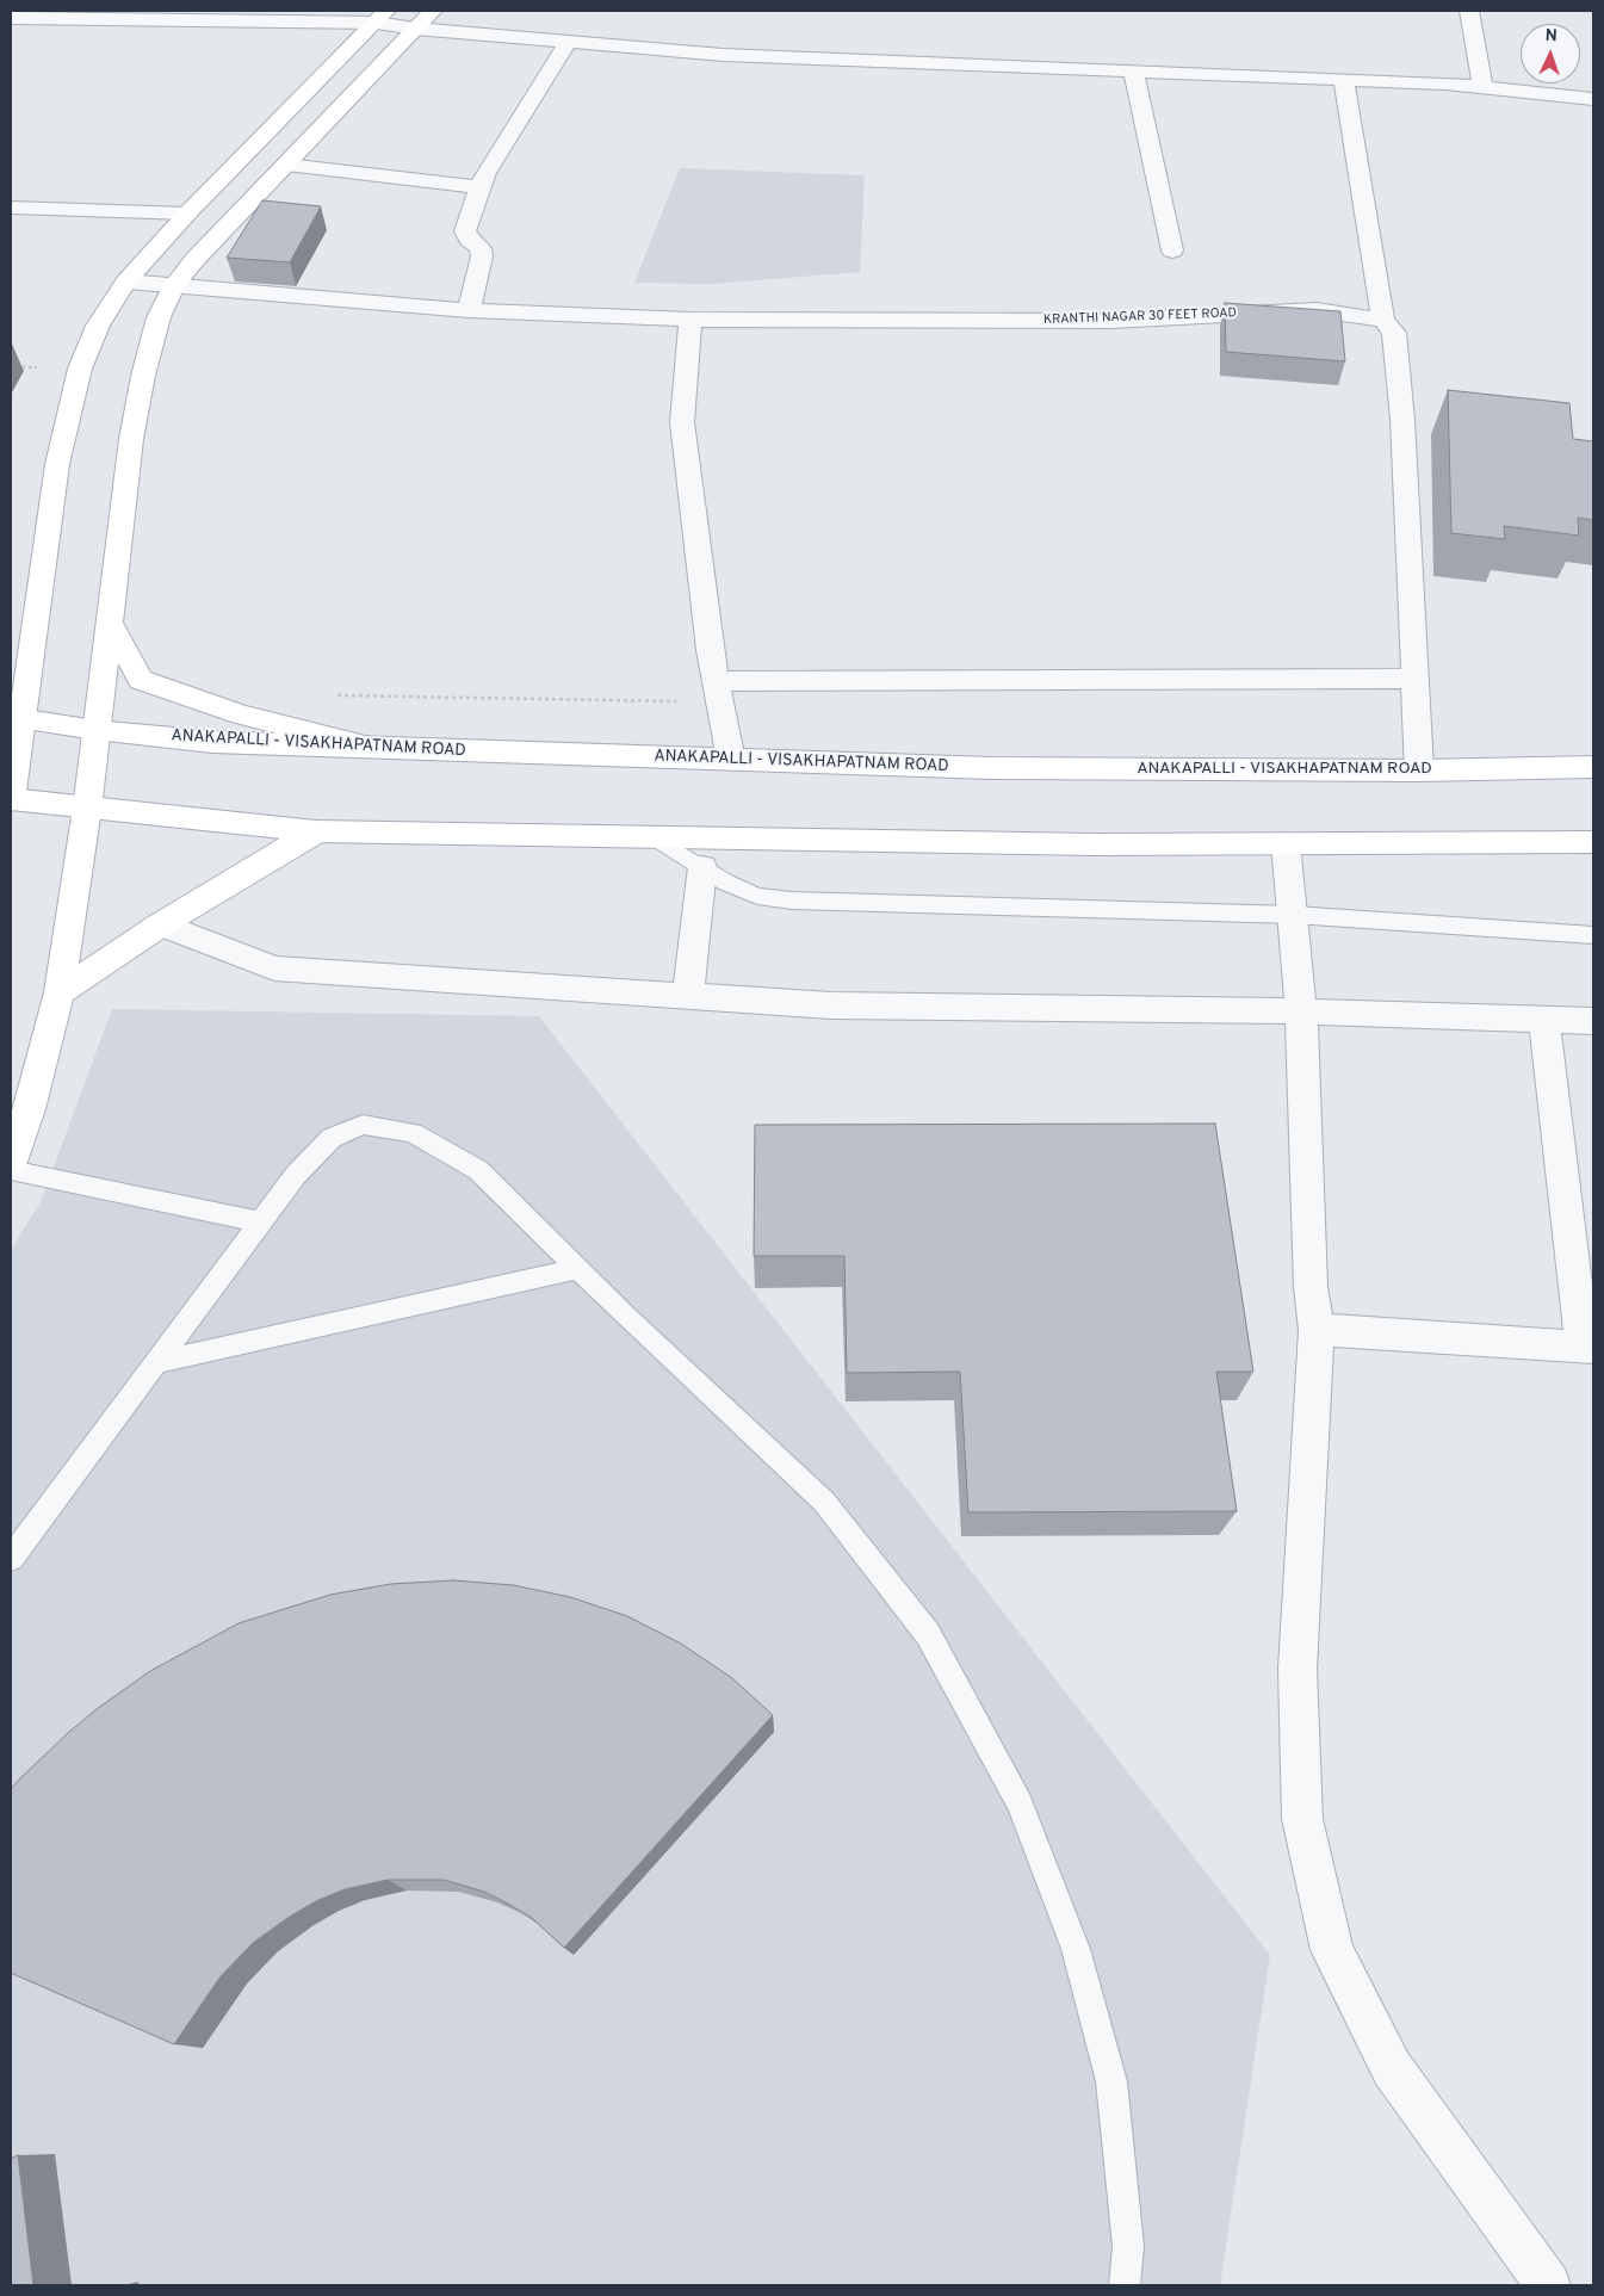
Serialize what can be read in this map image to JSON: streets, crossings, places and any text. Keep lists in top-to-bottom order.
{
  "streets": {
    "main road": ["ANAKAPALLI - VISAKHAPATNAM ROAD"],
    "street": ["KRANTHI NAGAR 30 FEET ROAD"]
  },
  "north": "top"
}
